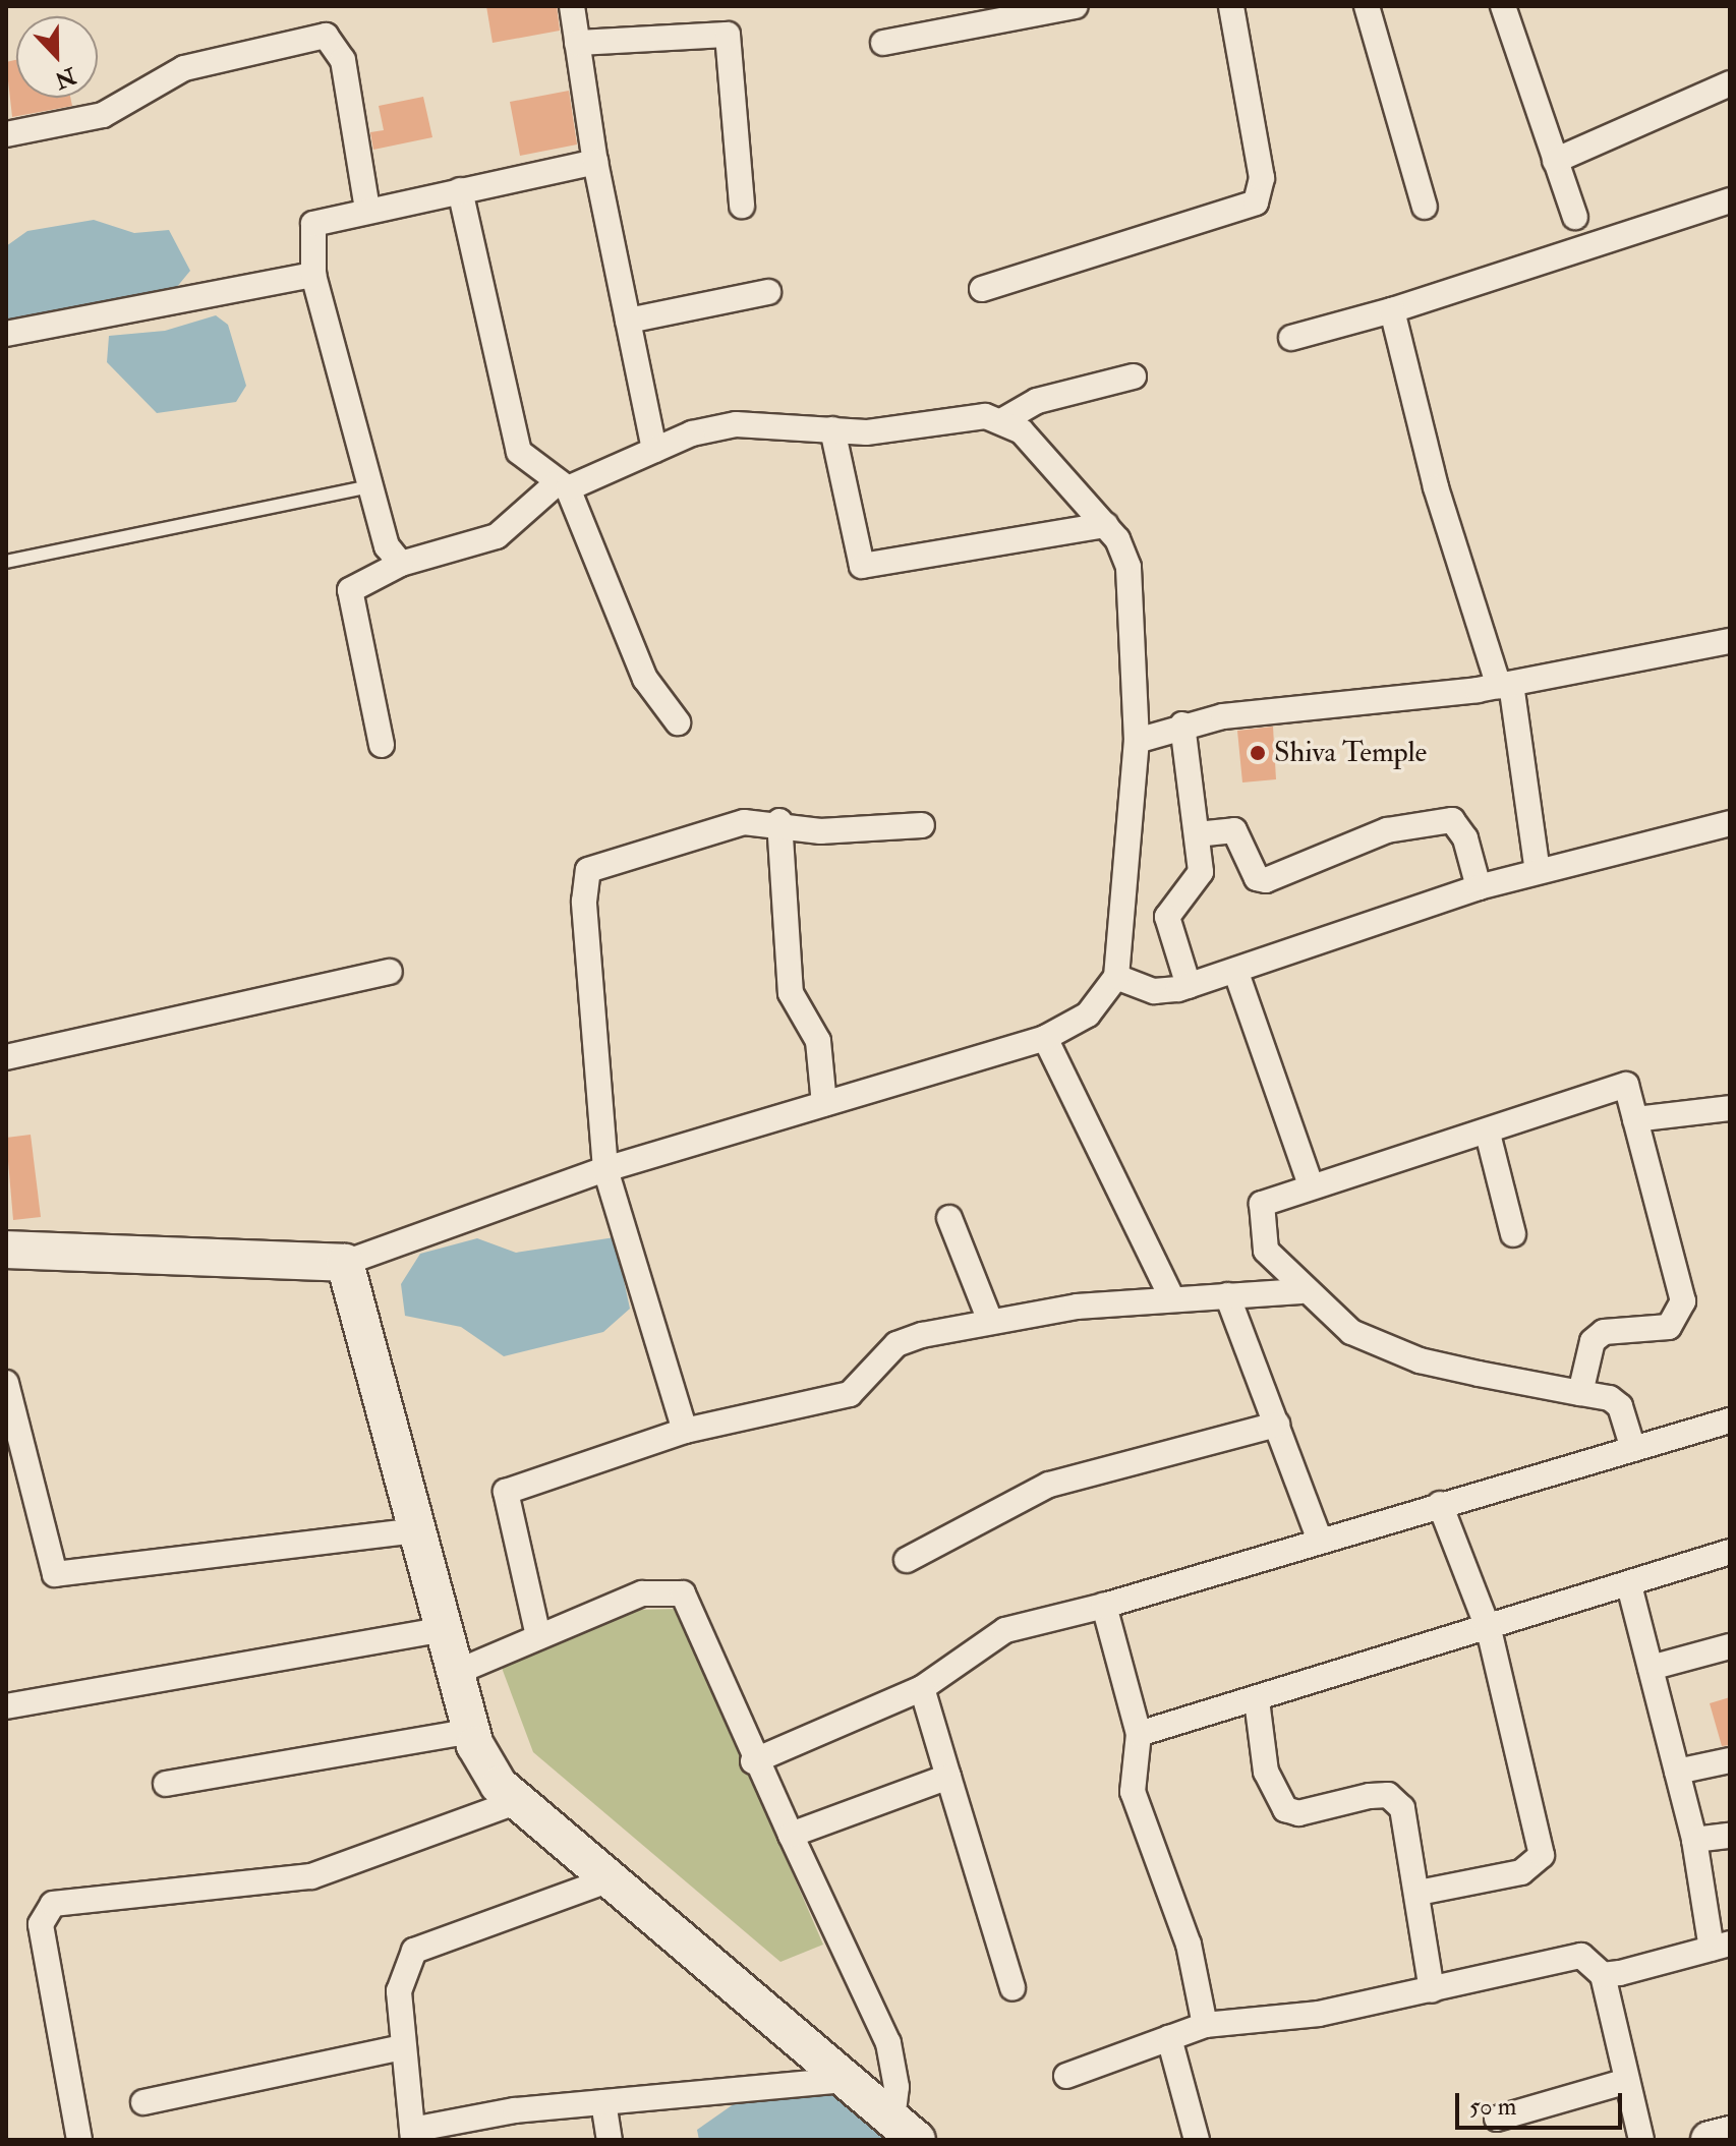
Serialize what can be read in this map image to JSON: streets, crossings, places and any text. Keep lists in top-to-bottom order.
{
  "places": ["Shiva Temple"],
  "scale_bar": "50 m",
  "north": "bottom"
}
